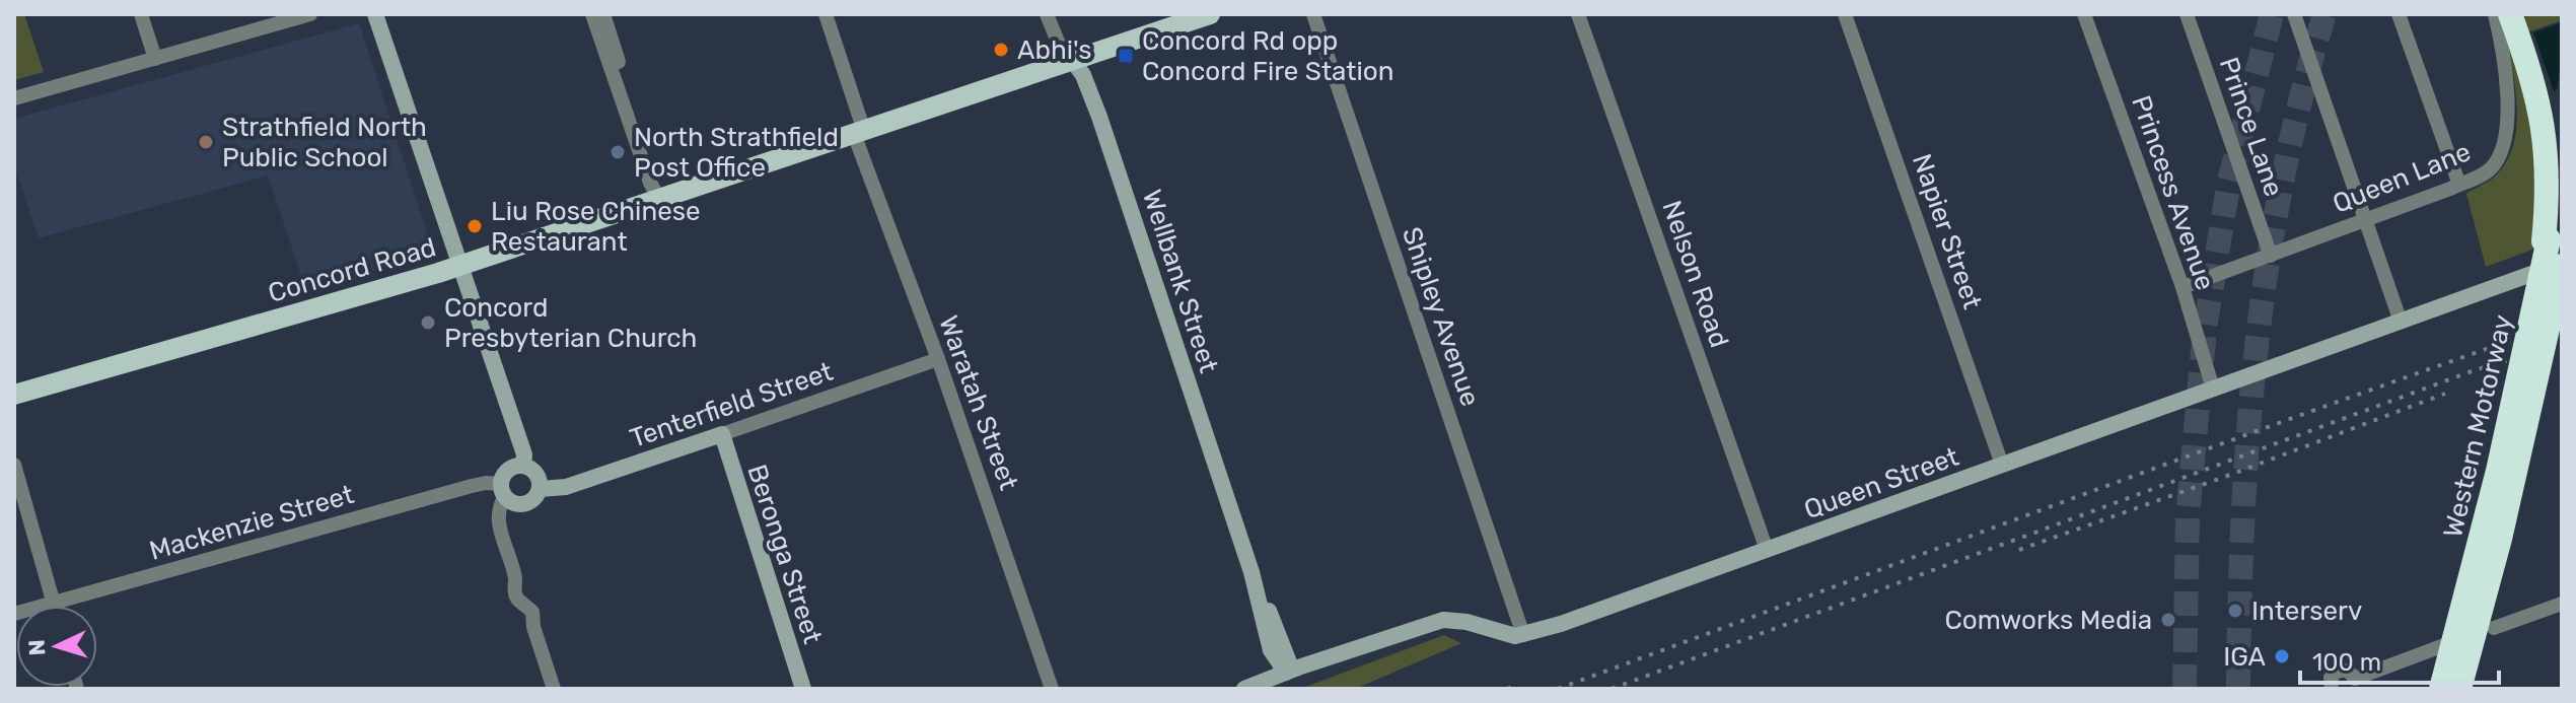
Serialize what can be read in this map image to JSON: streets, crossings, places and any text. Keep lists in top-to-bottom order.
{
  "streets": {
    "highway": ["Western Motorway"],
    "main road": ["Concord Road"],
    "street": [
      "Prince Lane",
      "Queen Lane",
      "Princess Avenue",
      "Napier Street",
      "Nelson Road",
      "Wellbank Street",
      "Shipley Avenue",
      "Waratah Street",
      "Tenterfield Street",
      "Queen Street",
      "Mackenzie Street",
      "Beronga Street"
    ]
  },
  "crossings": [
    ["Prince Lane", "Queen Lane"],
    ["Queen Lane", "Princess Avenue"],
    ["Princess Avenue", "Queen Street"],
    ["Napier Street", "Queen Street"],
    ["Concord Road", "Wellbank Street"],
    ["Concord Road", "Waratah Street"],
    ["Nelson Road", "Queen Street"],
    ["Wellbank Street", "Queen Street"],
    ["Shipley Avenue", "Queen Street"],
    ["Waratah Street", "Tenterfield Street"],
    ["Tenterfield Street", "Mackenzie Street"],
    ["Tenterfield Street", "Beronga Street"],
    ["Western Motorway", "Queen Street"]
  ],
  "places": {
    "other": [
      "Abhi's",
      "Strathfield North Public School",
      "North Strathfield Post Office",
      "Liu Rose Chinese Restaurant",
      "Concord Presbyterian Church",
      "Interserv",
      "Comworks Media",
      "IGA"
    ],
    "transit": ["Concord Rd opp Concord Fire Station"]
  },
  "scale_bar": "100 m",
  "north": "left"
}
